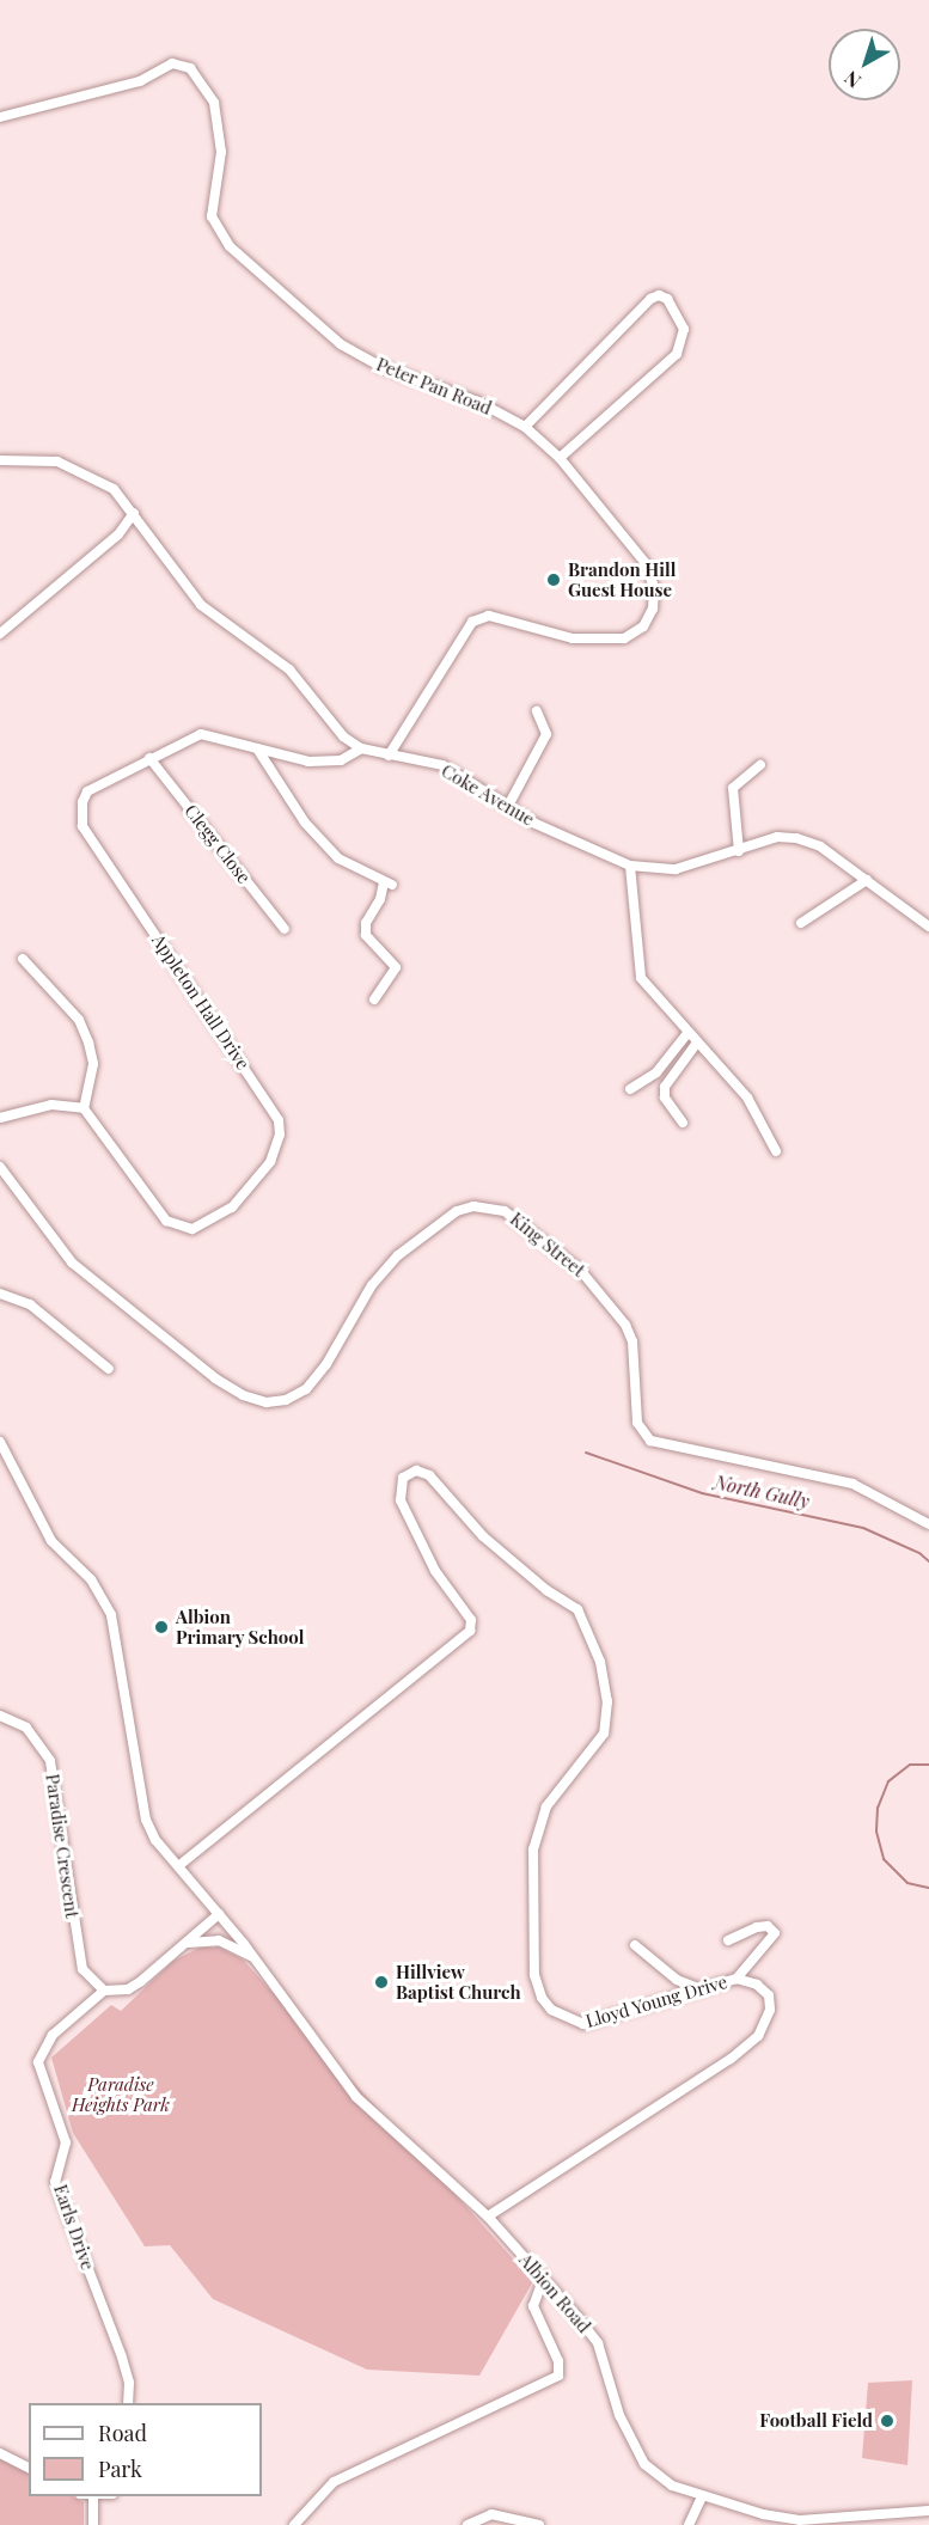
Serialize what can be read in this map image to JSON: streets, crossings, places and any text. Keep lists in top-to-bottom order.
{
  "streets": {
    "street": [
      "Peter Pan Road",
      "Coke Avenue",
      "Clegg Close",
      "Appleton Hall Drive",
      "King Street",
      "Paradise Crescent",
      "Lloyd Young Drive",
      "Earls Drive",
      "Albion Road"
    ]
  },
  "crossings": [
    ["Peter Pan Road", "Coke Avenue"],
    ["Coke Avenue", "Appleton Hall Drive"],
    ["Clegg Close", "Appleton Hall Drive"],
    ["Paradise Crescent", "Earls Drive"],
    ["Lloyd Young Drive", "Albion Road"]
  ],
  "water": ["North Gully"],
  "parks": ["Paradise Heights Park"],
  "places": [
    "Brandon Hill Guest House",
    "Albion Primary School",
    "Hillview Baptist Church",
    "Football Field"
  ],
  "legend": ["Road", "Park"],
  "north": "bottom left"
}
